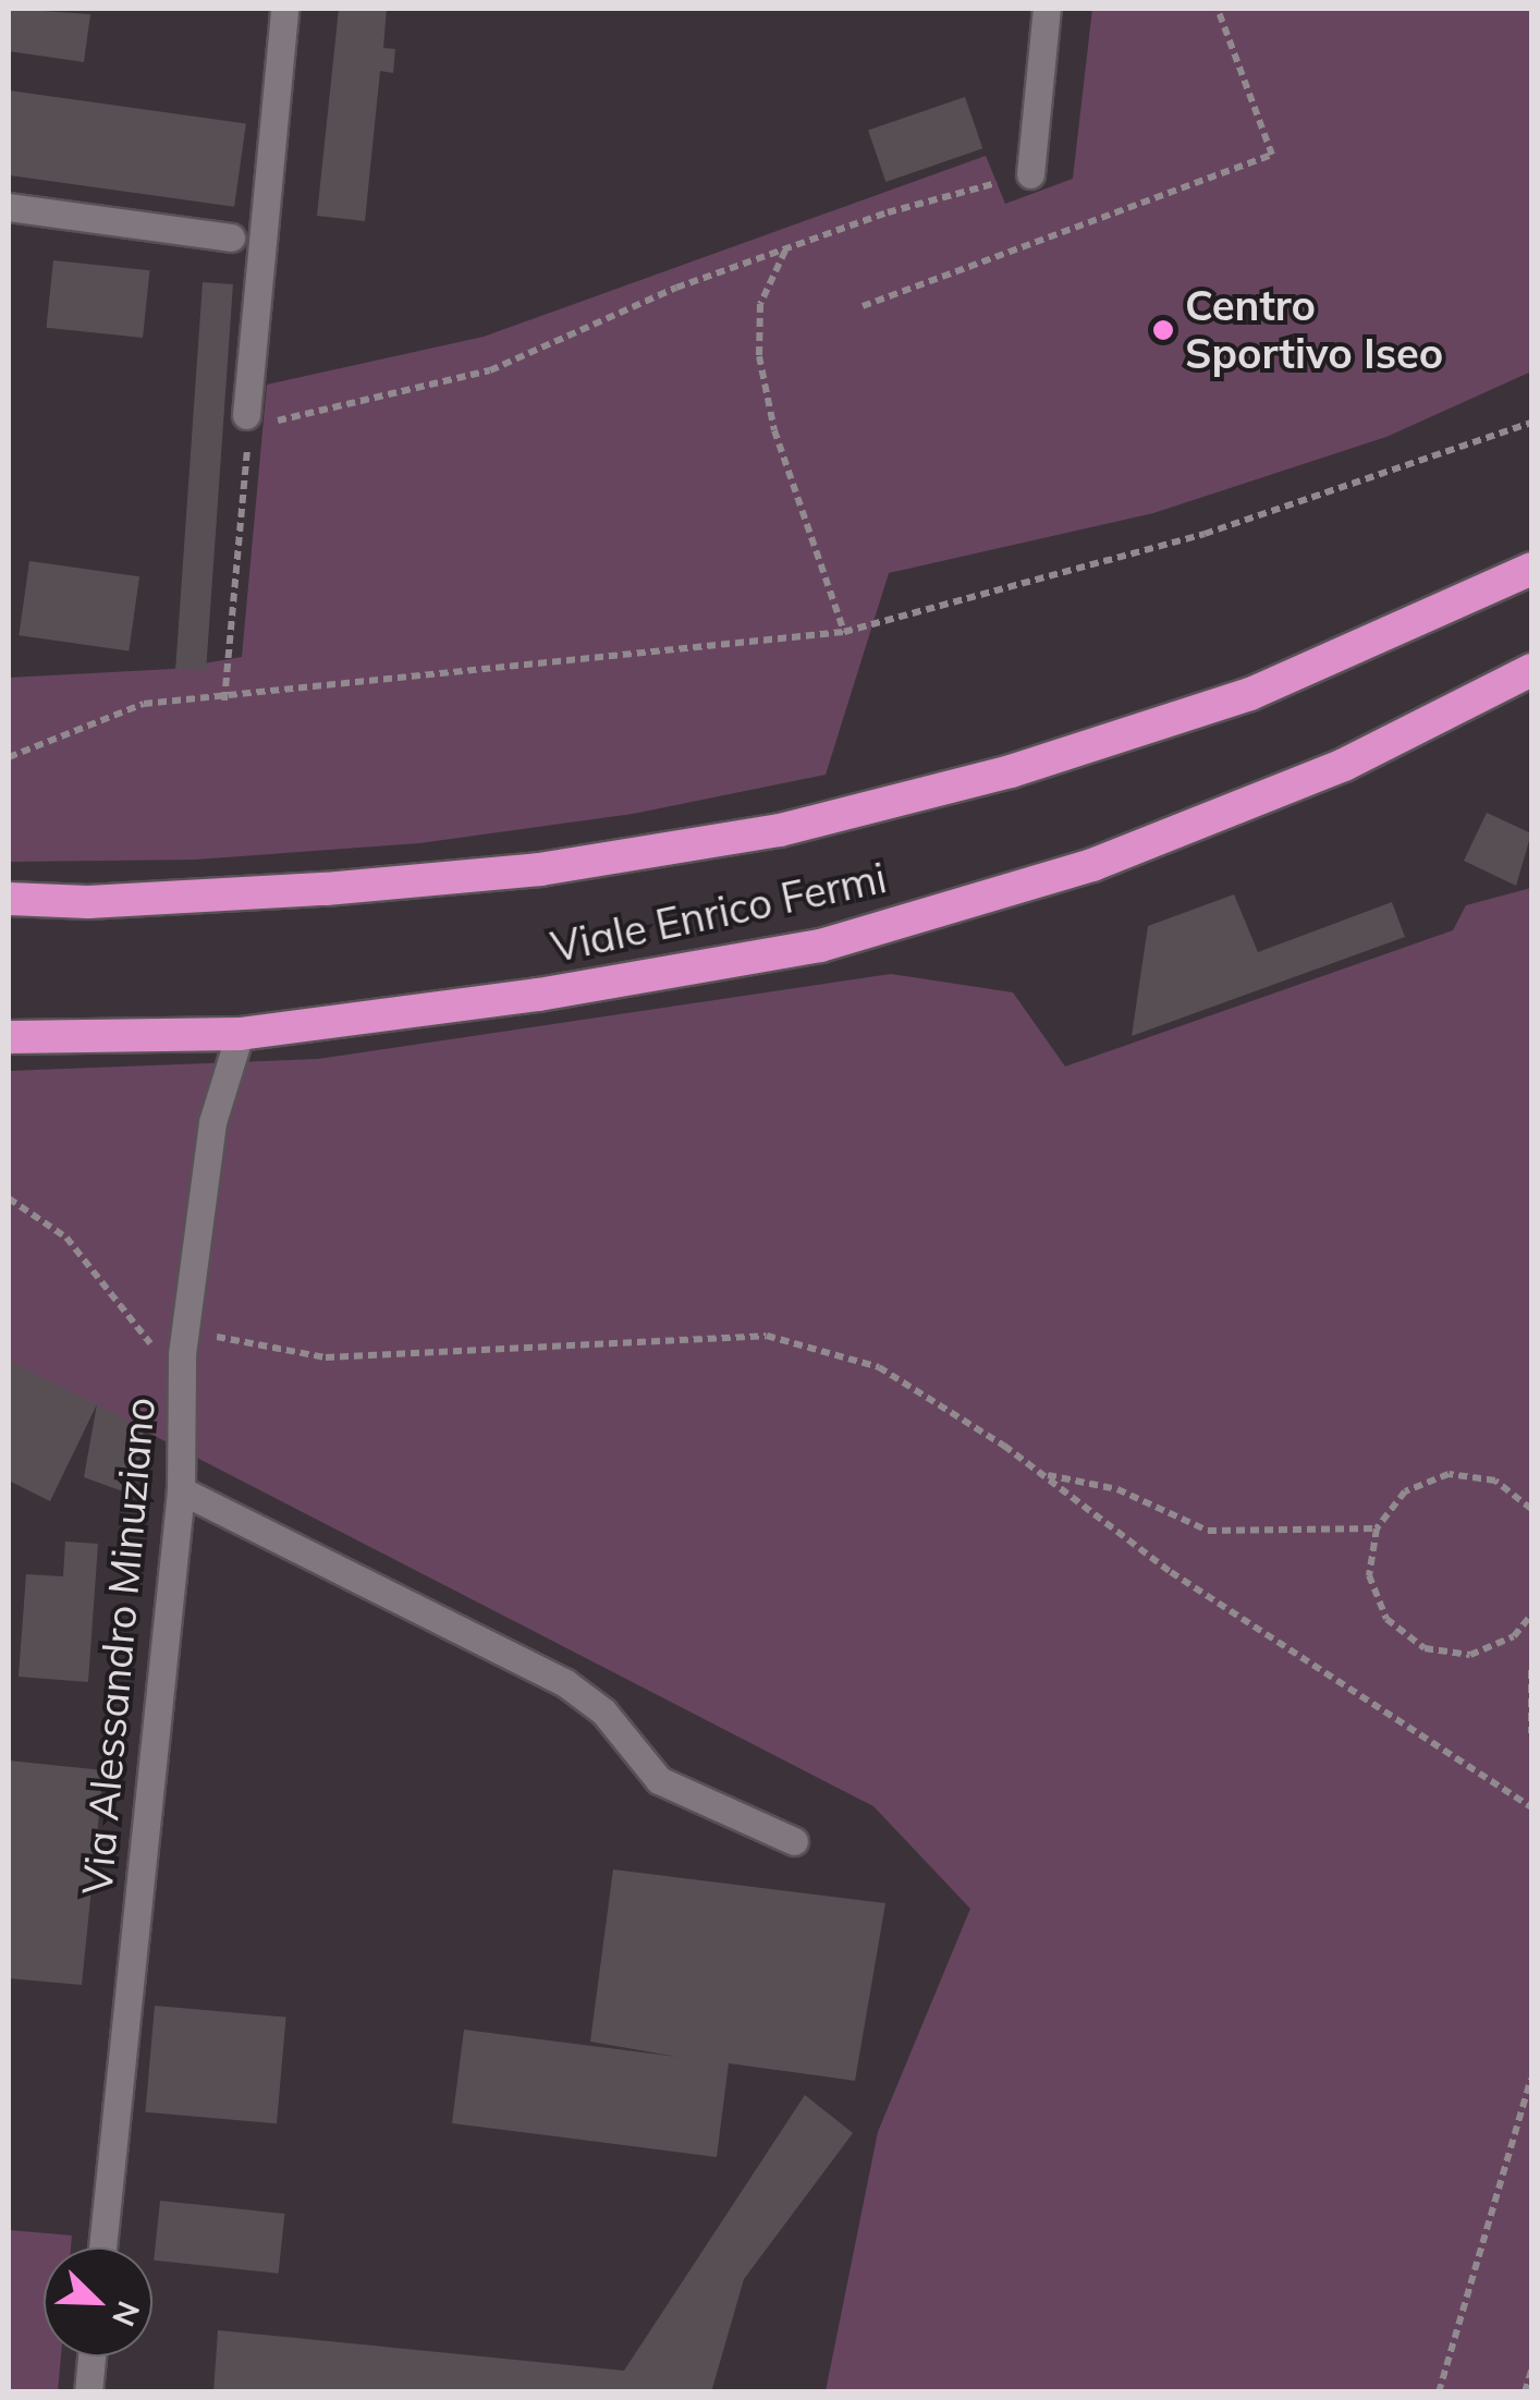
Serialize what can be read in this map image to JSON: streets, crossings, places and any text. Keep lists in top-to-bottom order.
{
  "streets": {
    "highway": ["Viale Enrico Fermi"],
    "street": ["Via Alessandro Minuziano"]
  },
  "crossings": [
    ["Viale Enrico Fermi", "Via Alessandro Minuziano"]
  ],
  "places": ["Centro Sportivo Iseo"],
  "north": "bottom right"
}
